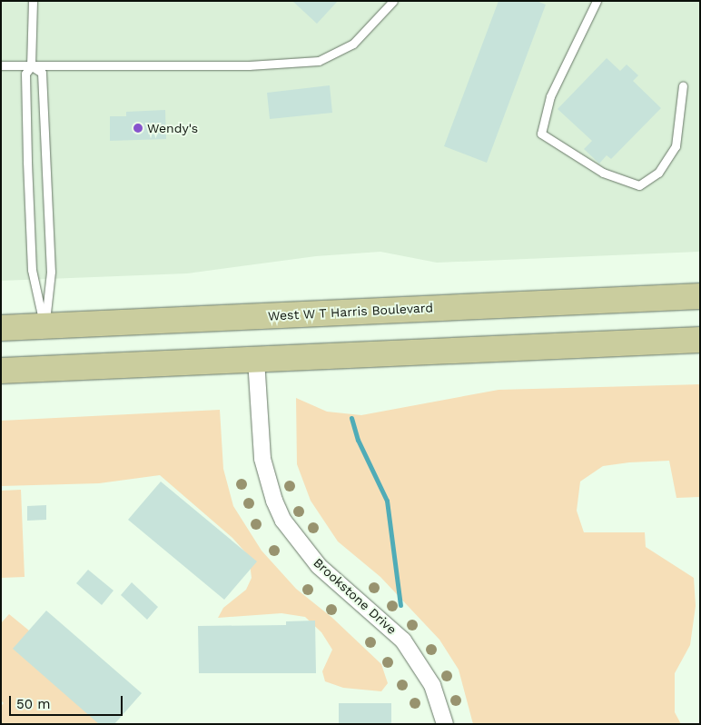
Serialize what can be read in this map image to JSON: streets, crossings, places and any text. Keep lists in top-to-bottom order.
{
  "streets": {
    "main road": ["West W T Harris Boulevard"],
    "street": ["Brookstone Drive"]
  },
  "places": ["Wendy's"],
  "scale_bar": "50 m"
}
